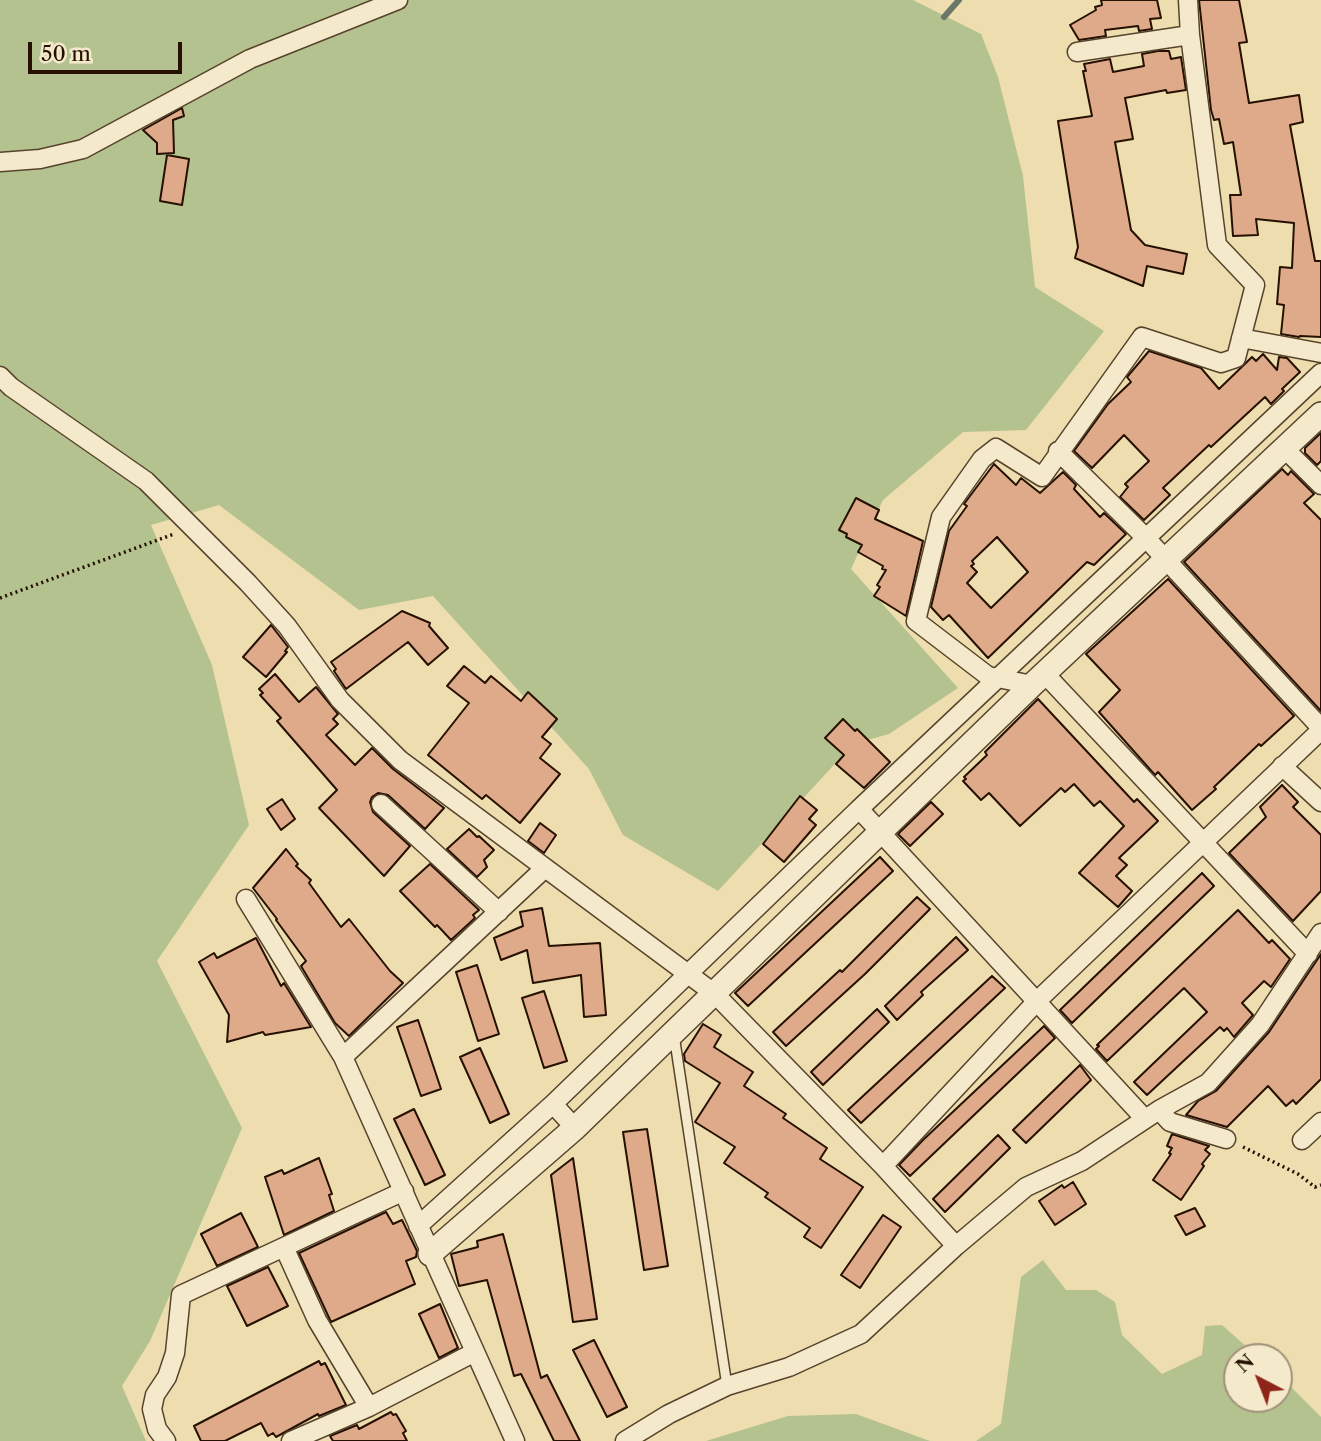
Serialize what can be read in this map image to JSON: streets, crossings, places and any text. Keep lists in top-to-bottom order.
{
  "scale_bar": "50 m",
  "north": "top left"
}
